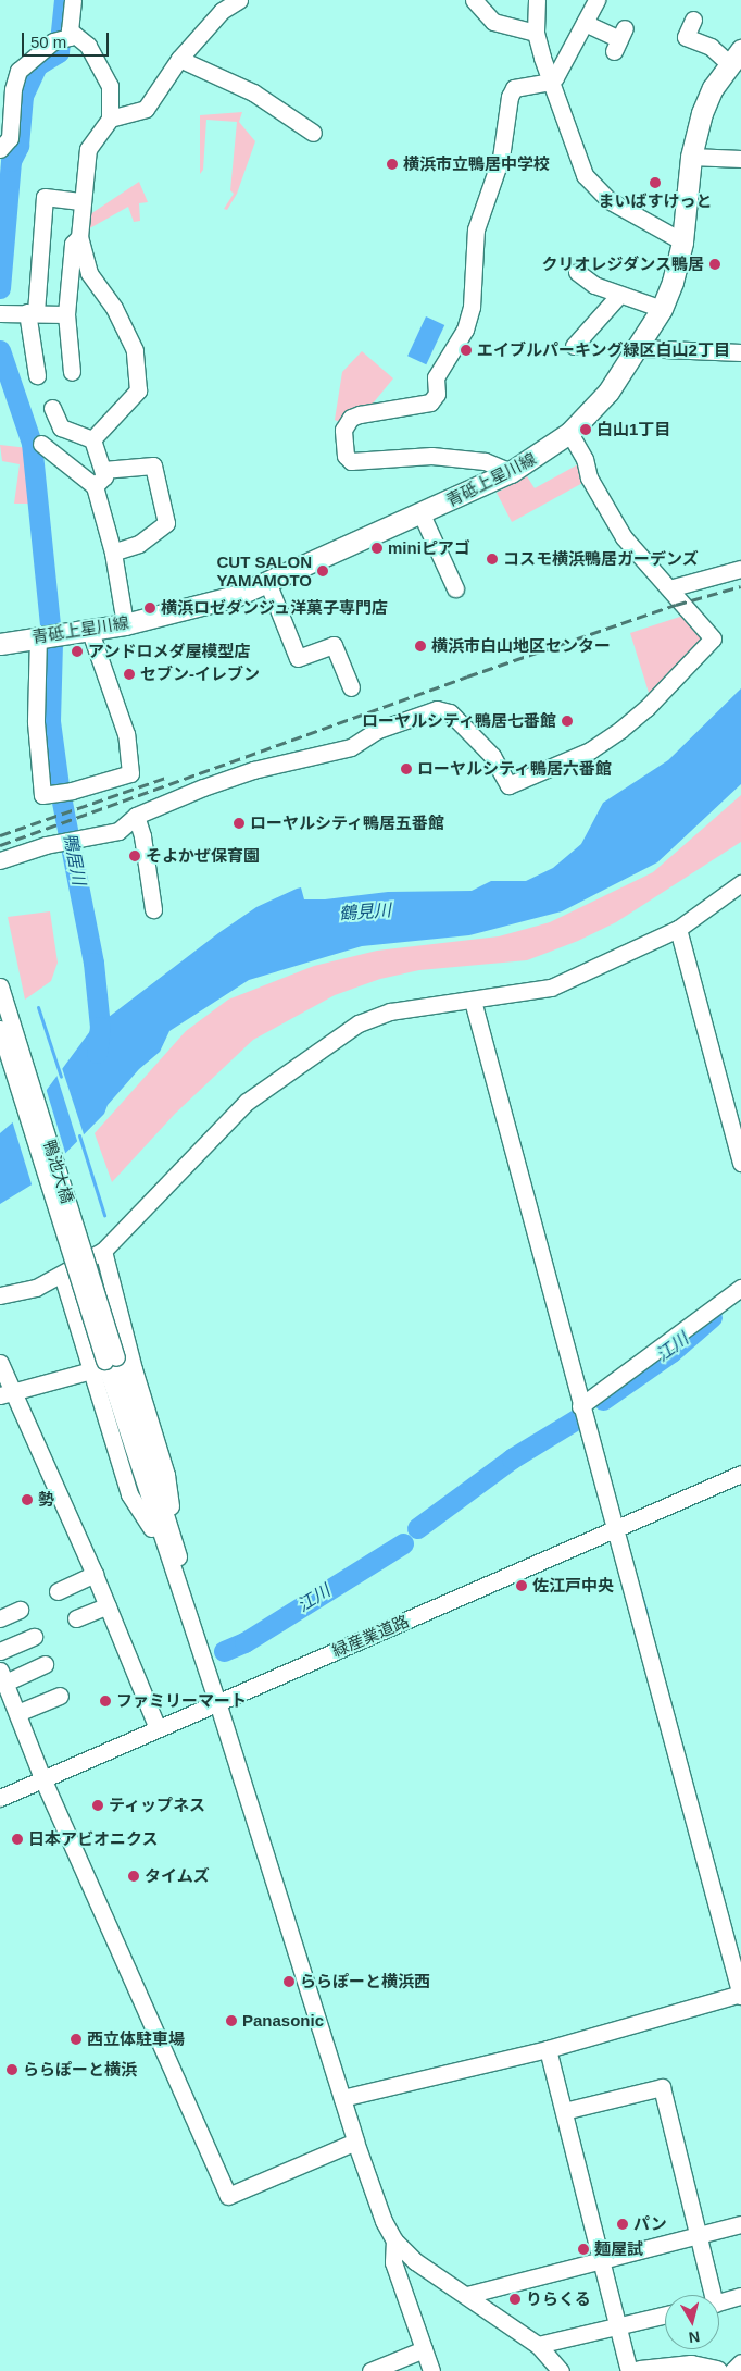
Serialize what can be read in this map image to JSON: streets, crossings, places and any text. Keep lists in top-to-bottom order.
{
  "streets": {
    "main road": ["青砥上星川線"],
    "street": ["鴨池大橋", "緑産業道路"]
  },
  "water": ["鴨居川", "鶴見川", "江川"],
  "places": [
    "横浜市立鴨居中学校",
    "まいばすけっと",
    "クリオレジダンス鴨居",
    "エイブルパーキング緑区白山2丁目",
    "白山1丁目",
    "miniピアゴ",
    "コスモ横浜鴨居ガーデンズ",
    "CUT SALON YAMAMOTO",
    "横浜ロゼダンジュ洋菓子専門店",
    "横浜市白山地区センター",
    "アンドロメダ屋模型店",
    "セブン-イレブン",
    "ローヤルシティ鴨居七番館",
    "ローヤルシティ鴨居六番館",
    "ローヤルシティ鴨居五番館",
    "そよかぜ保育園",
    "勢",
    "佐江戸中央",
    "ファミリーマート",
    "ティップネス",
    "日本アビオニクス",
    "タイムズ",
    "ららぽーと横浜西",
    "Panasonic",
    "西立体駐車場",
    "ららぽーと横浜",
    "パン",
    "麺屋試",
    "りらくる"
  ],
  "scale_bar": "50 m",
  "north": "bottom"
}
